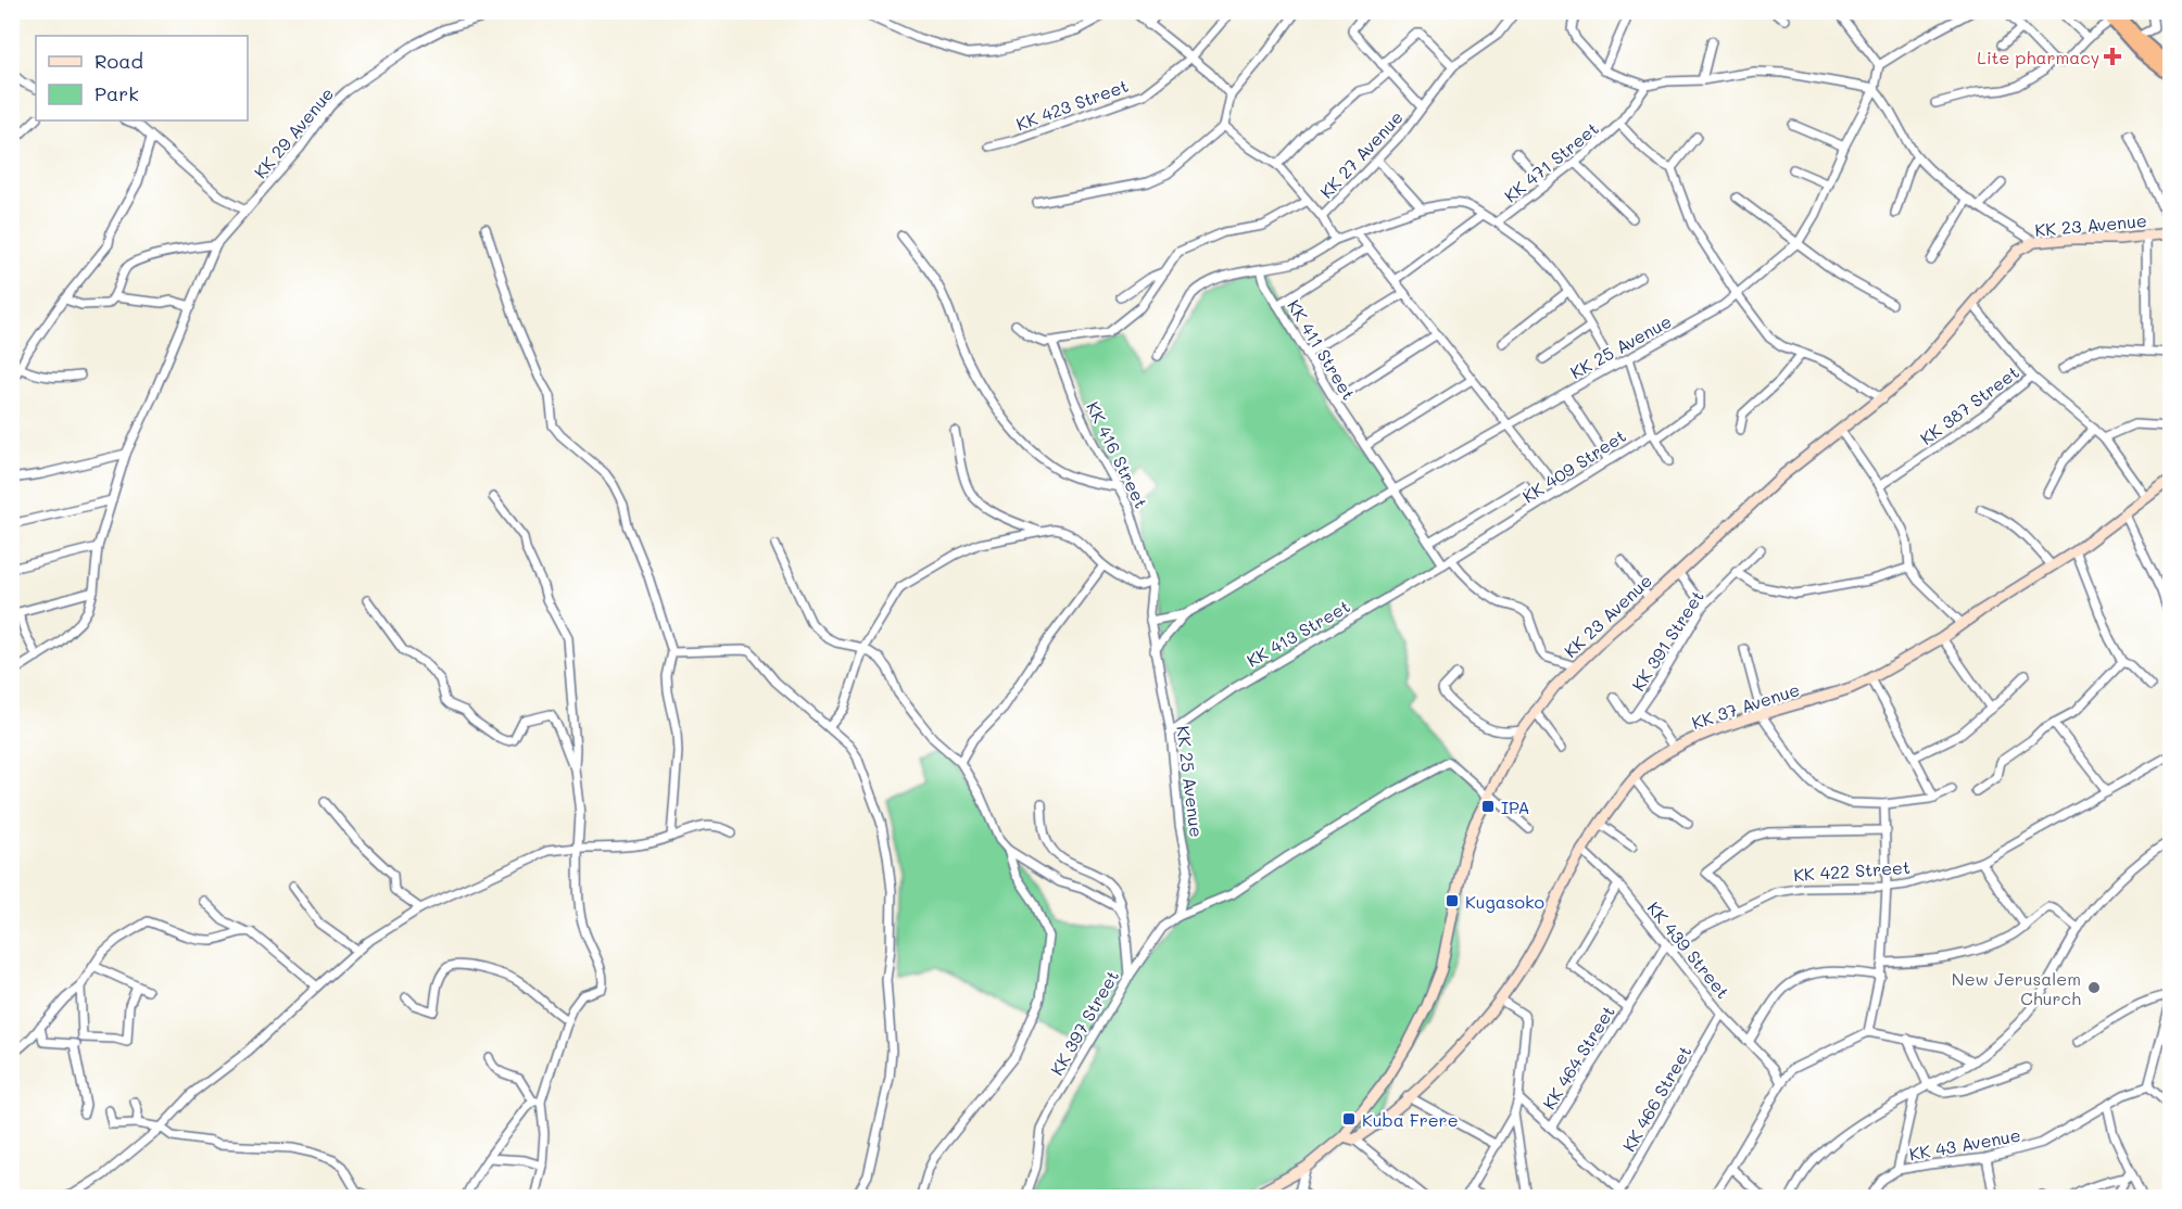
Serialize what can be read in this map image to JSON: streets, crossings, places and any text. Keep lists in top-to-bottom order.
{
  "streets": {
    "main road": ["KK 23 Avenue", "KK 37 Avenue"],
    "street": [
      "KK 423 Street",
      "KK 29 Avenue",
      "KK 27 Avenue",
      "KK 471 Street",
      "KK 25 Avenue",
      "KK 411 Street",
      "KK 387 Street",
      "KK 416 Street",
      "KK 409 Street",
      "KK 413 Street",
      "KK 391 Street",
      "KK 422 Street",
      "KK 439 Street",
      "KK 397 Street",
      "KK 464 Street",
      "KK 466 Street",
      "KK 43 Avenue"
    ]
  },
  "crossings": [
    ["KK 471 Street", "KK 411 Street"],
    ["KK 23 Avenue", "KK 411 Street"],
    ["KK 23 Avenue", "KK 387 Street"],
    ["KK 25 Avenue", "KK 411 Street"],
    ["KK 25 Avenue", "KK 416 Street"],
    ["KK 25 Avenue", "KK 409 Street"],
    ["KK 25 Avenue", "KK 413 Street"],
    ["KK 411 Street", "KK 409 Street"],
    ["KK 411 Street", "KK 413 Street"],
    ["KK 409 Street", "KK 413 Street"],
    ["KK 391 Street", "KK 37 Avenue"],
    ["KK 37 Avenue", "KK 439 Street"],
    ["KK 422 Street", "KK 439 Street"],
    ["KK 439 Street", "KK 464 Street"],
    ["KK 439 Street", "KK 466 Street"],
    ["KK 464 Street", "KK 466 Street"]
  ],
  "places": {
    "health": ["Lite pharmacy"],
    "transit": ["IPA", "Kugasoko", "Kuba Frere"],
    "other": ["New Jerusalem Church"]
  },
  "legend": ["Road", "Park"]
}
